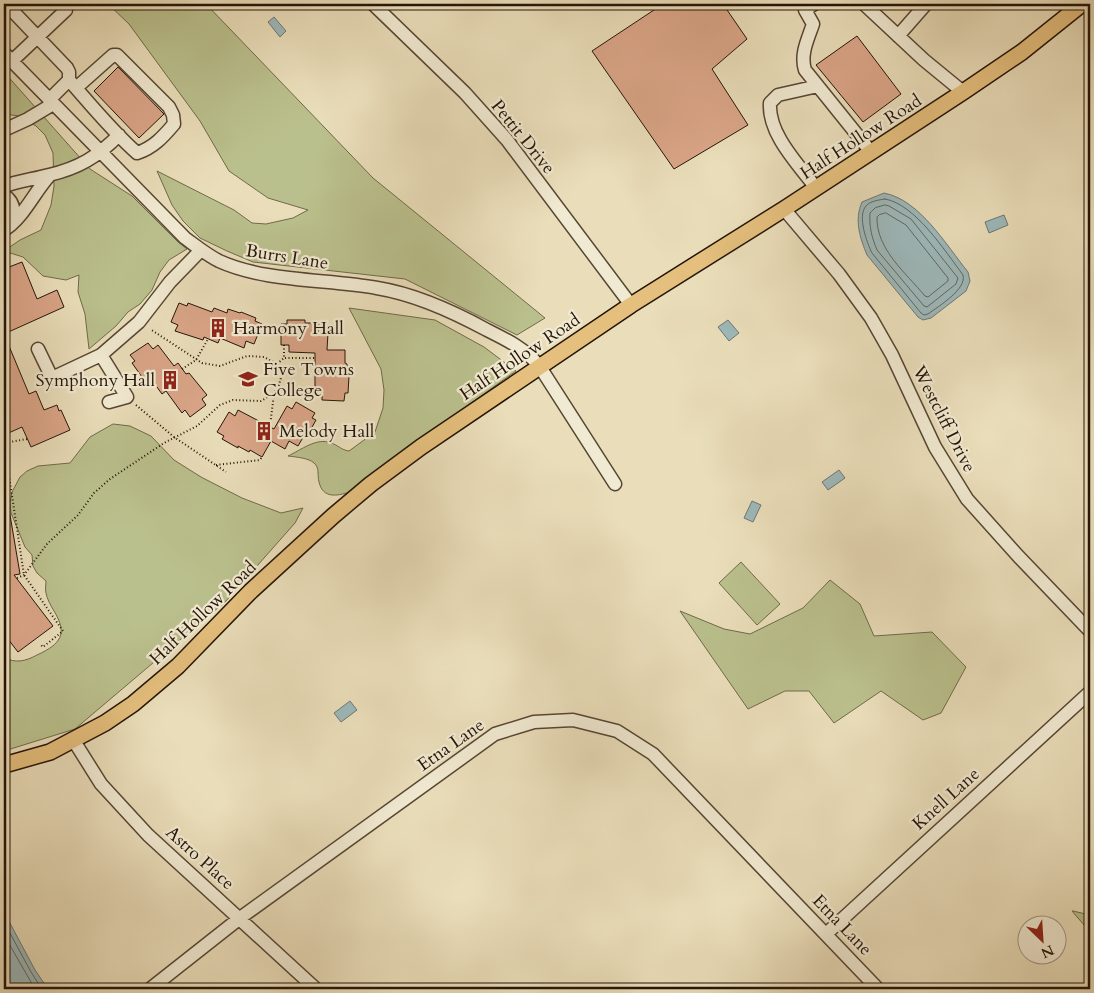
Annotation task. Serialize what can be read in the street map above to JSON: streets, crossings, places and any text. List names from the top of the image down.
{
  "streets": {
    "main road": ["Half Hollow Road"],
    "street": [
      "Pettit Drive",
      "Burrs Lane",
      "Westcliff Drive",
      "Etna Lane",
      "Knell Lane",
      "Astro Place"
    ]
  },
  "crossings": [
    ["Pettit Drive", "Half Hollow Road"],
    ["Half Hollow Road", "Burrs Lane"],
    ["Half Hollow Road", "Westcliff Drive"],
    ["Half Hollow Road", "Astro Place"],
    ["Etna Lane", "Knell Lane"],
    ["Etna Lane", "Astro Place"]
  ],
  "places": {
    "building": ["Harmony Hall", "Symphony Hall", "Melody Hall"],
    "school or university": ["Five Towns College"]
  },
  "north": "bottom right"
}
